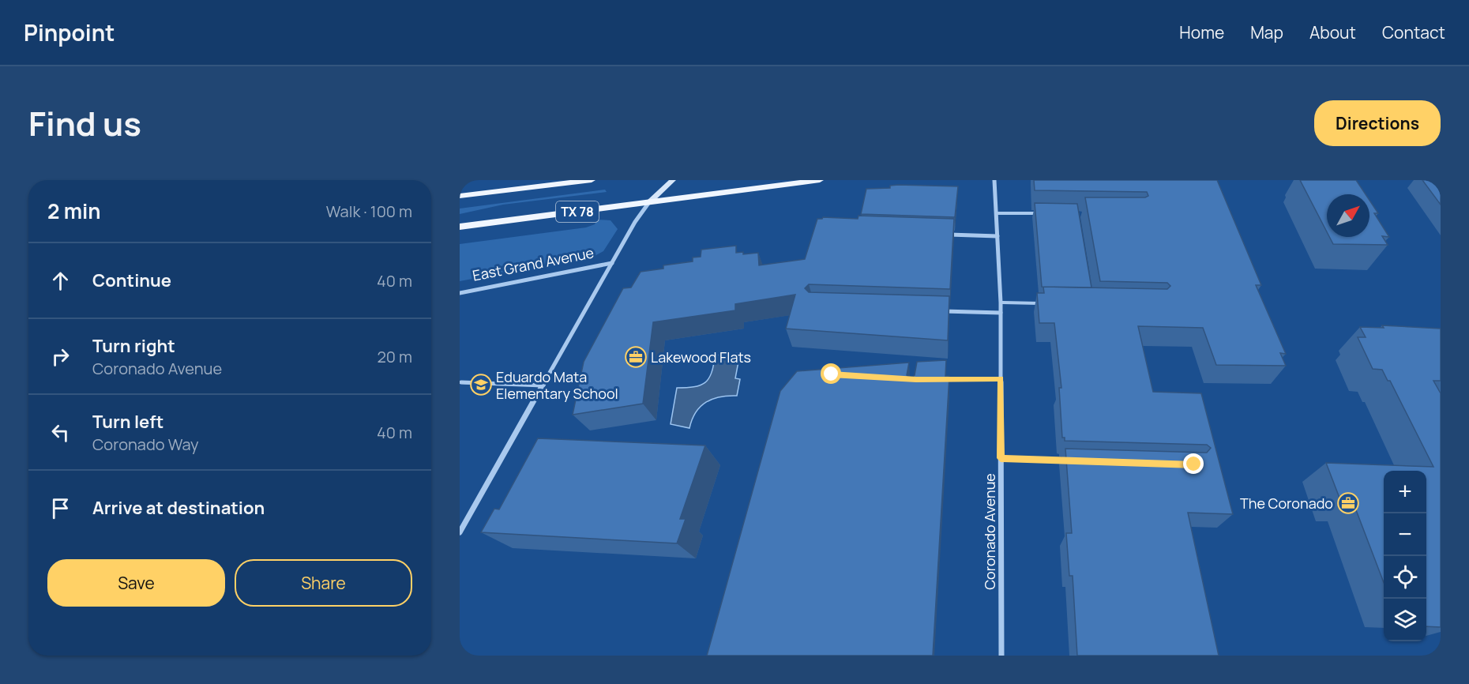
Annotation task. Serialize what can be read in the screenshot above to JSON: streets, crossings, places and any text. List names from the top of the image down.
{
  "streets": {
    "main road": ["TX 78"],
    "street": ["East Grand Avenue", "Coronado Avenue"]
  },
  "places": {
    "office": ["Lakewood Flats", "The Coronado"],
    "school or university": ["Eduardo Mata Elementary School"]
  },
  "north": "top right",
  "page": {
    "header": "Pinpoint",
    "nav": [
      "Home",
      "Map",
      "About",
      "Contact"
    ],
    "title": "Find us",
    "buttons": [
      "Directions",
      ["Save", "Share"]
    ],
    "heading": ["2 min", "Walk · 100 m"],
    "list": [
      ["Continue", "40 m"],
      ["Turn right", "Coronado Avenue", "20 m"],
      ["Turn left", "Coronado Way", "40 m"],
      "Arrive at destination"
    ],
    "map_buttons": ["+", "−"]
  }
}
